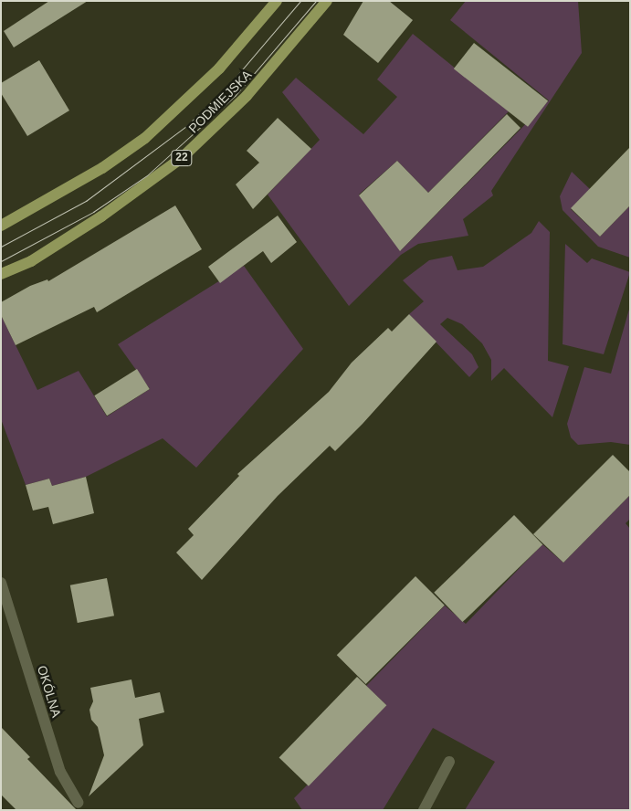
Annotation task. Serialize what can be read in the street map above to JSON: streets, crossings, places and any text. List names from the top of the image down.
{
  "streets": {
    "main road": ["PODMIEJSKA", "22"],
    "street": ["OKÓLNA"]
  }
}
